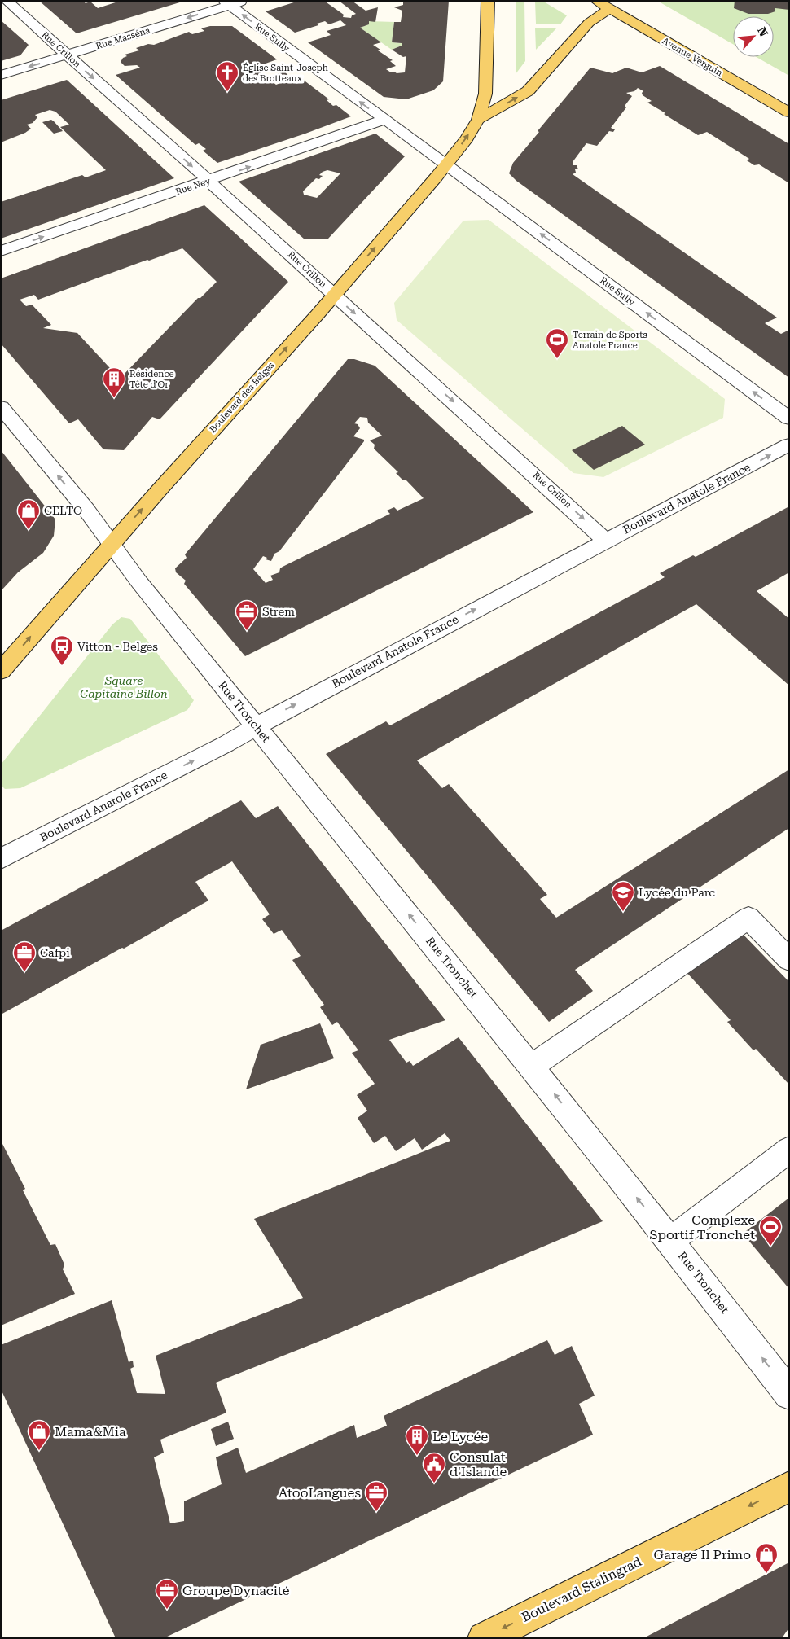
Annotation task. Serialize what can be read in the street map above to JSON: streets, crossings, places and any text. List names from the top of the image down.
{
  "streets": {
    "main road": ["Avenue Verguin", "Boulevard des Belges", "Boulevard Stalingrad"],
    "street": [
      "Rue Sully",
      "Rue Masséna",
      "Rue Crillon",
      "Rue Ney",
      "Boulevard Anatole France",
      "Rue Tronchet"
    ]
  },
  "crossings": [
    ["Rue Sully", "Rue Masséna"],
    ["Rue Sully", "Rue Ney"],
    ["Rue Sully", "Boulevard des Belges"],
    ["Rue Masséna", "Rue Crillon"],
    ["Rue Crillon", "Rue Ney"],
    ["Rue Crillon", "Boulevard des Belges"],
    ["Rue Crillon", "Boulevard Anatole France"],
    ["Avenue Verguin", "Boulevard des Belges"],
    ["Boulevard des Belges", "Rue Tronchet"],
    ["Boulevard Anatole France", "Rue Tronchet"]
  ],
  "one_way": [
    "Rue Sully",
    "Rue Masséna",
    "Rue Crillon",
    "Rue Ney",
    "Boulevard des Belges",
    "Boulevard Anatole France",
    "Rue Tronchet",
    "Boulevard Stalingrad"
  ],
  "parks": ["Square Capitaine Billon"],
  "places": {
    "church": ["Église Saint-Joseph des Brotteaux"],
    "sports": ["Terrain de Sports Anatole France", "Complexe Sportif Tronchet"],
    "building": ["Résidence Tête d'Or", "Le Lycée"],
    "shop": ["CELTO", "Mama&Mia", "Garage Il Primo"],
    "office": [
      "Strem",
      "Cafpi",
      "AtooLangues",
      "Groupe Dynacité"
    ],
    "bus stop": ["Vitton - Belges"],
    "school or university": ["Lycée du Parc"],
    "public building": ["Consulat d'Islande"]
  },
  "north": "top right"
}
